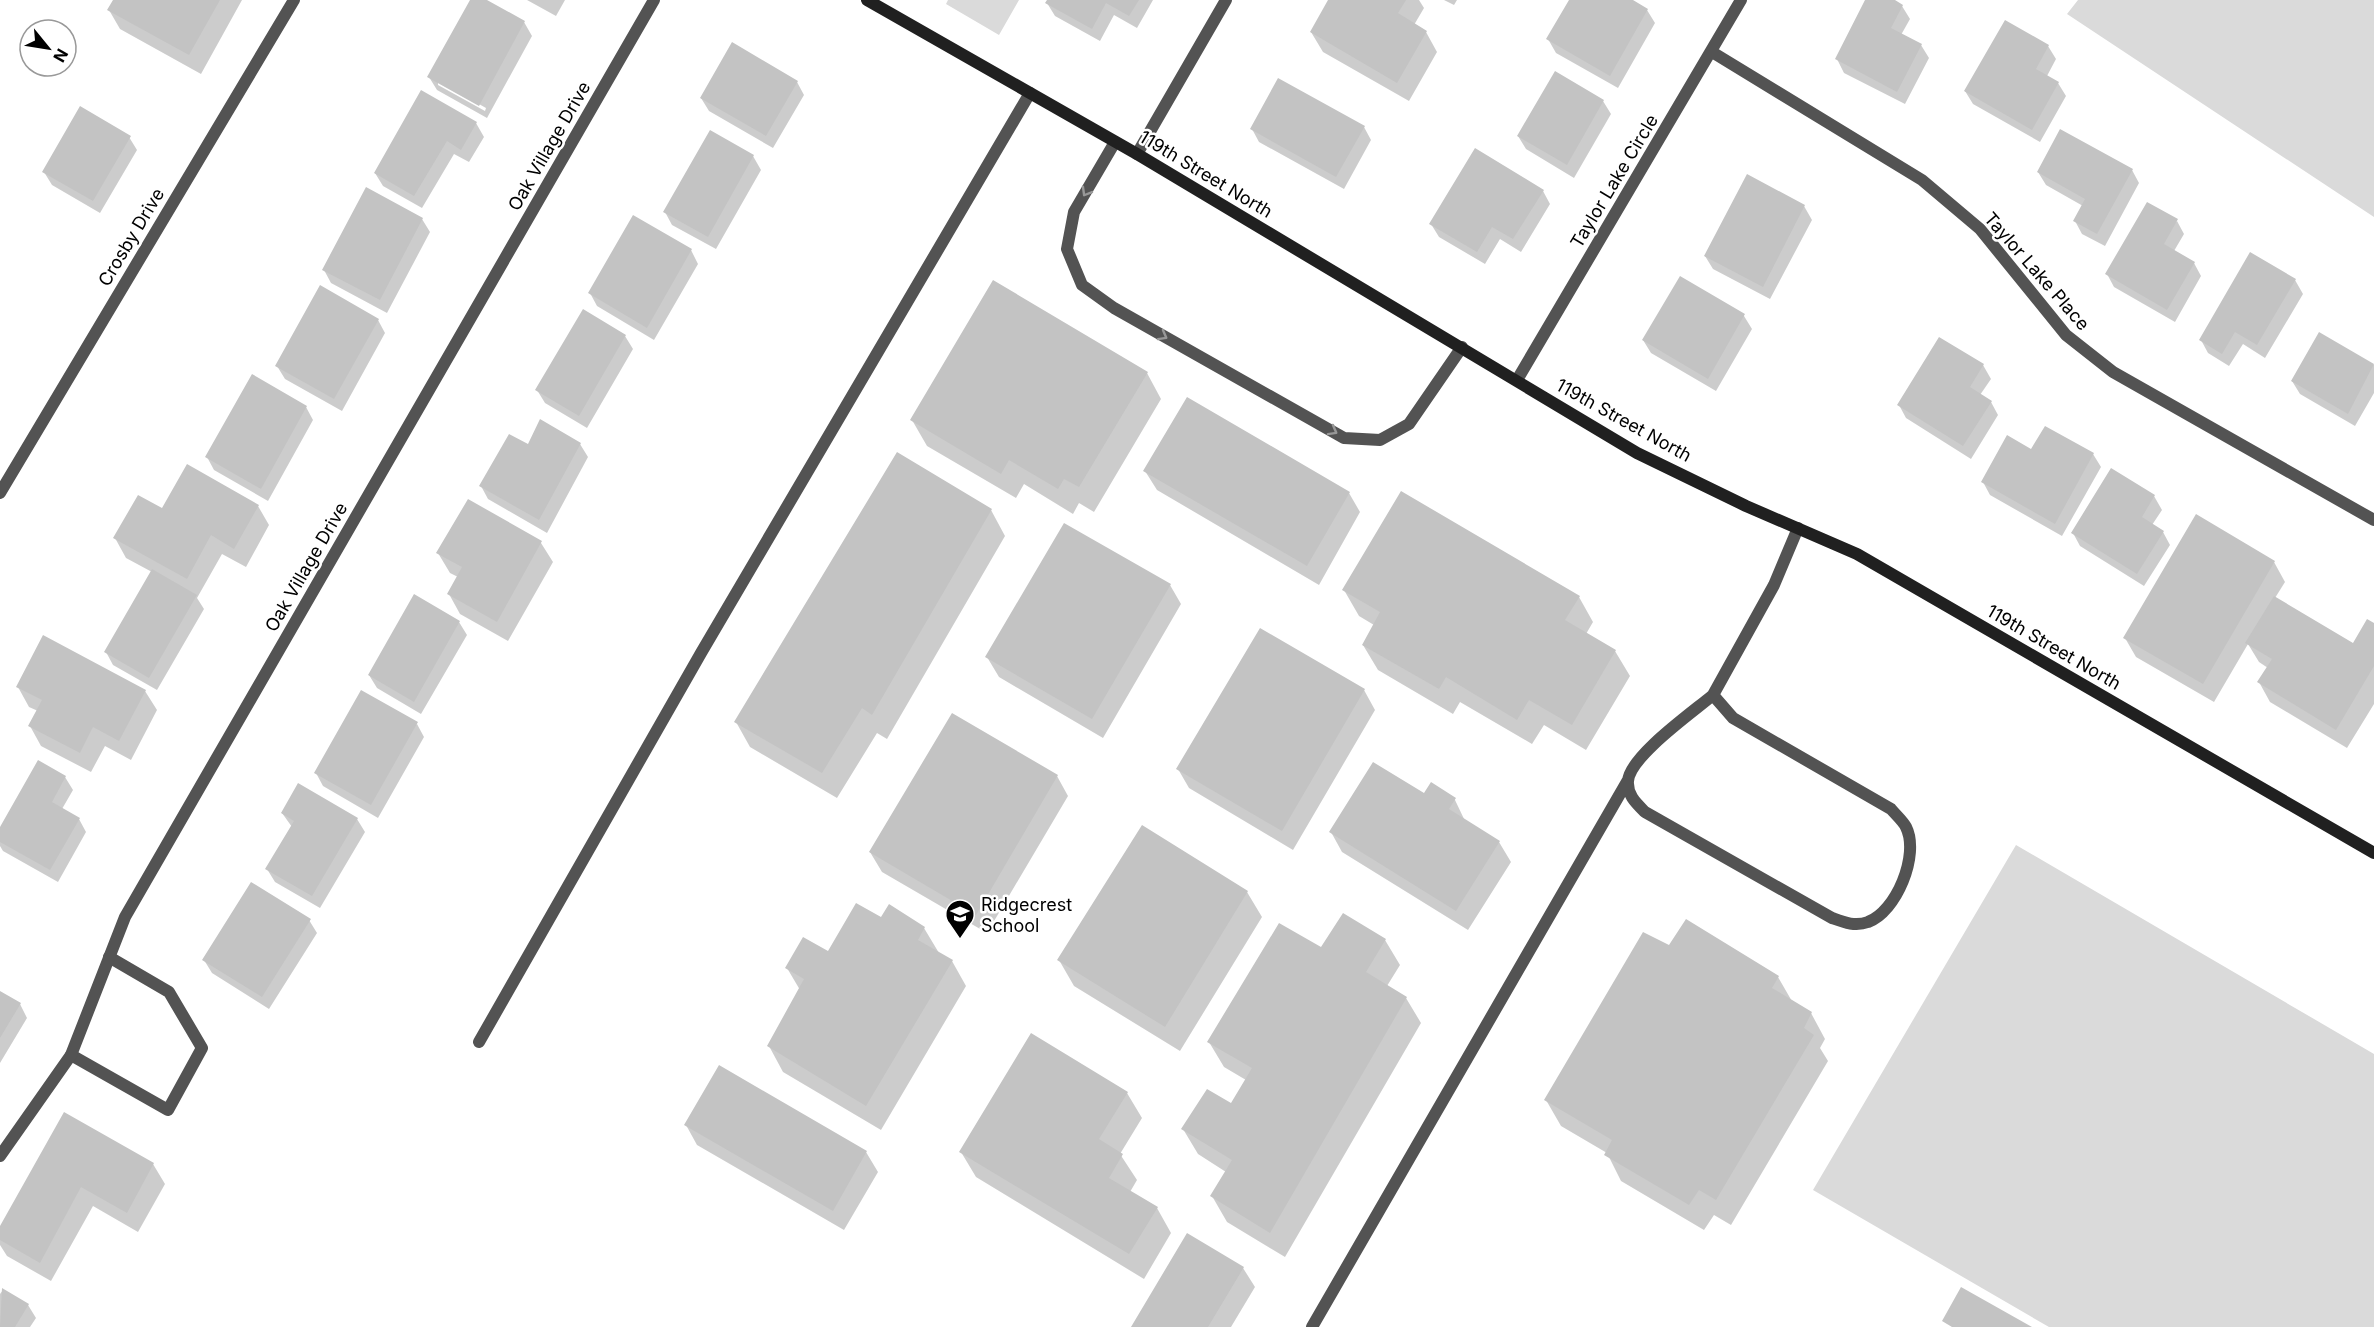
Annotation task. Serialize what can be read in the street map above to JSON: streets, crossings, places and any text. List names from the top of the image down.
{
  "streets": {
    "street": [
      "Oak Village Drive",
      "119th Street North",
      "Taylor Lake Circle",
      "Crosby Drive",
      "Taylor Lake Place"
    ]
  },
  "crossings": [
    ["119th Street North", "Taylor Lake Circle"],
    ["Taylor Lake Circle", "Taylor Lake Place"]
  ],
  "places": {
    "school or university": ["Ridgecrest School"]
  },
  "north": "bottom right"
}
